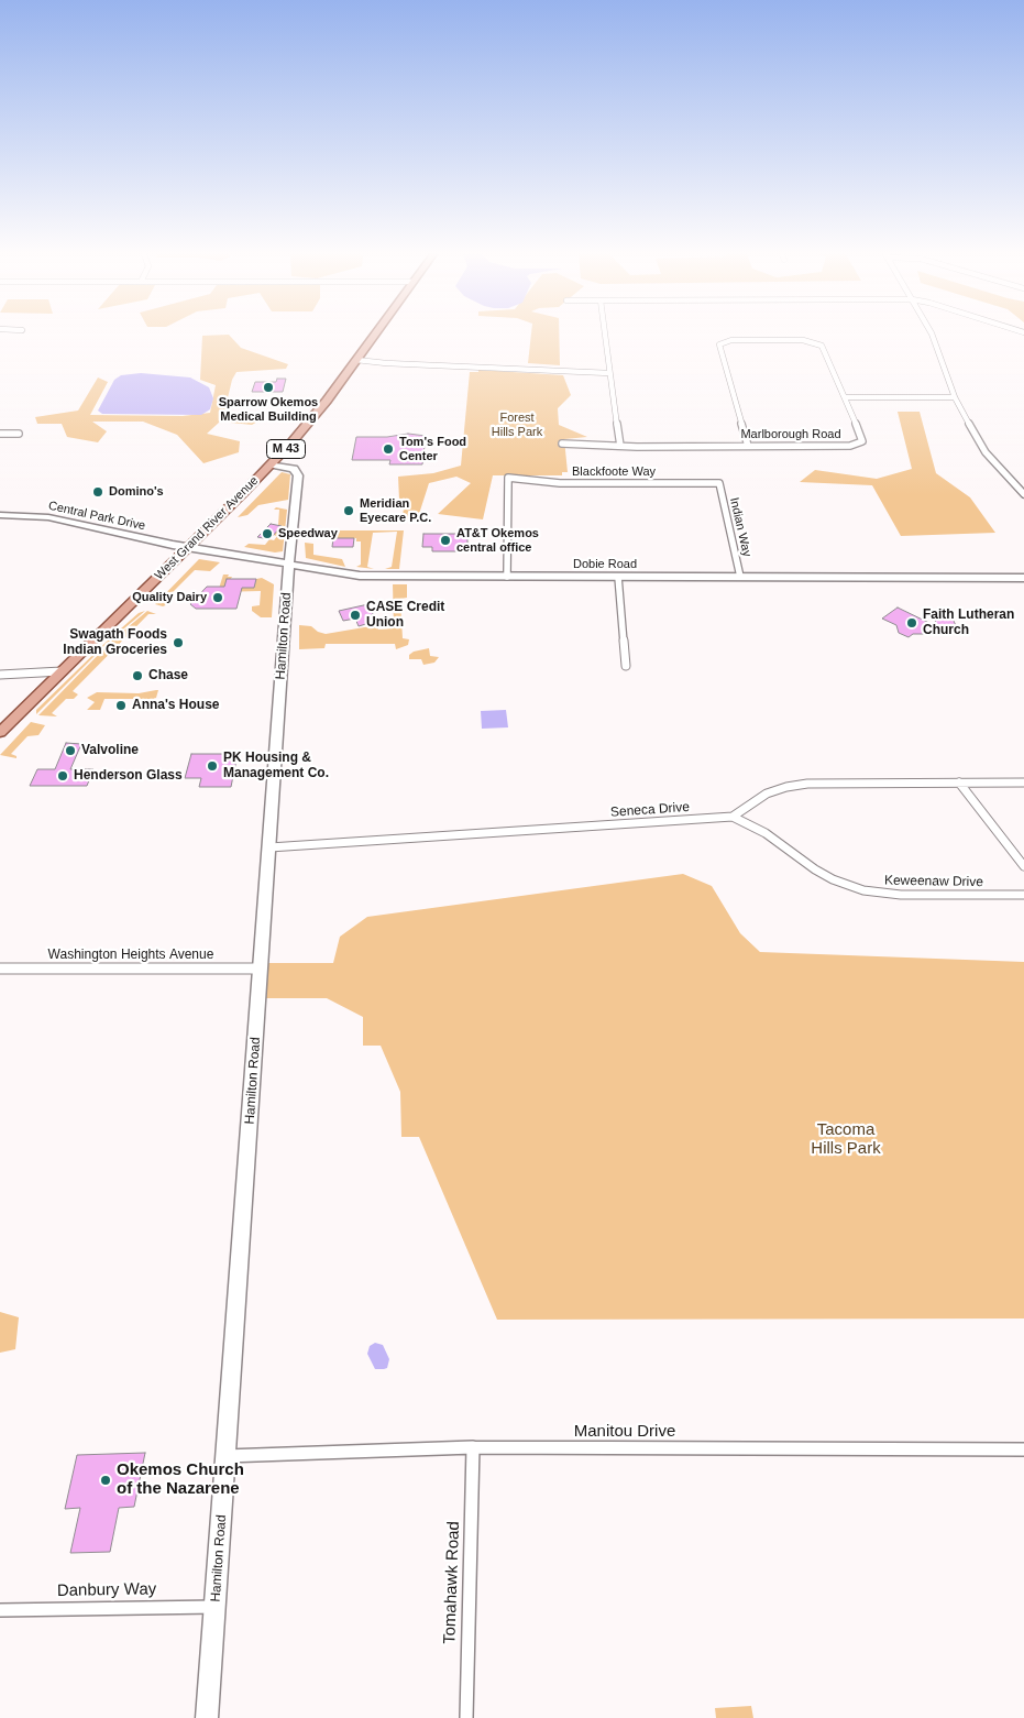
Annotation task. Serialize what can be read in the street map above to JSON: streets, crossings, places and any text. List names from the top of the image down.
{
  "streets": {
    "main road": ["M 43", "West Grand River Avenue"],
    "street": [
      "Marlborough Road",
      "Blackfoote Way",
      "Central Park Drive",
      "Indian Way",
      "Dobie Road",
      "Hamilton Road",
      "Seneca Drive",
      "Keweenaw Drive",
      "Washington Heights Avenue",
      "Manitou Drive",
      "Tomahawk Road",
      "Danbury Way"
    ]
  },
  "crossings": [
    ["Blackfoote Way", "Indian Way"],
    ["Blackfoote Way", "Dobie Road"],
    ["Central Park Drive", "West Grand River Avenue"],
    ["Central Park Drive", "Dobie Road"],
    ["Indian Way", "Dobie Road"],
    ["West Grand River Avenue", "Dobie Road"],
    ["West Grand River Avenue", "Hamilton Road"],
    ["Dobie Road", "Hamilton Road"],
    ["Hamilton Road", "Seneca Drive"],
    ["Hamilton Road", "Washington Heights Avenue"],
    ["Hamilton Road", "Manitou Drive"],
    ["Hamilton Road", "Danbury Way"],
    ["Seneca Drive", "Keweenaw Drive"],
    ["Manitou Drive", "Tomahawk Road"]
  ],
  "parks": ["Forest Hills Park", "Tacoma Hills Park"],
  "places": [
    "Sparrow Okemos Medical Building",
    "Tom's Food Center",
    "Domino's",
    "Meridian Eyecare P.C.",
    "Speedway",
    "AT&T Okemos central office",
    "Quality Dairy",
    "CASE Credit Union",
    "Faith Lutheran Church",
    "Swagath Foods Indian Groceries",
    "Chase",
    "Anna's House",
    "Valvoline",
    "PK Housing & Management Co.",
    "Henderson Glass",
    "Okemos Church of the Nazarene"
  ]
}
